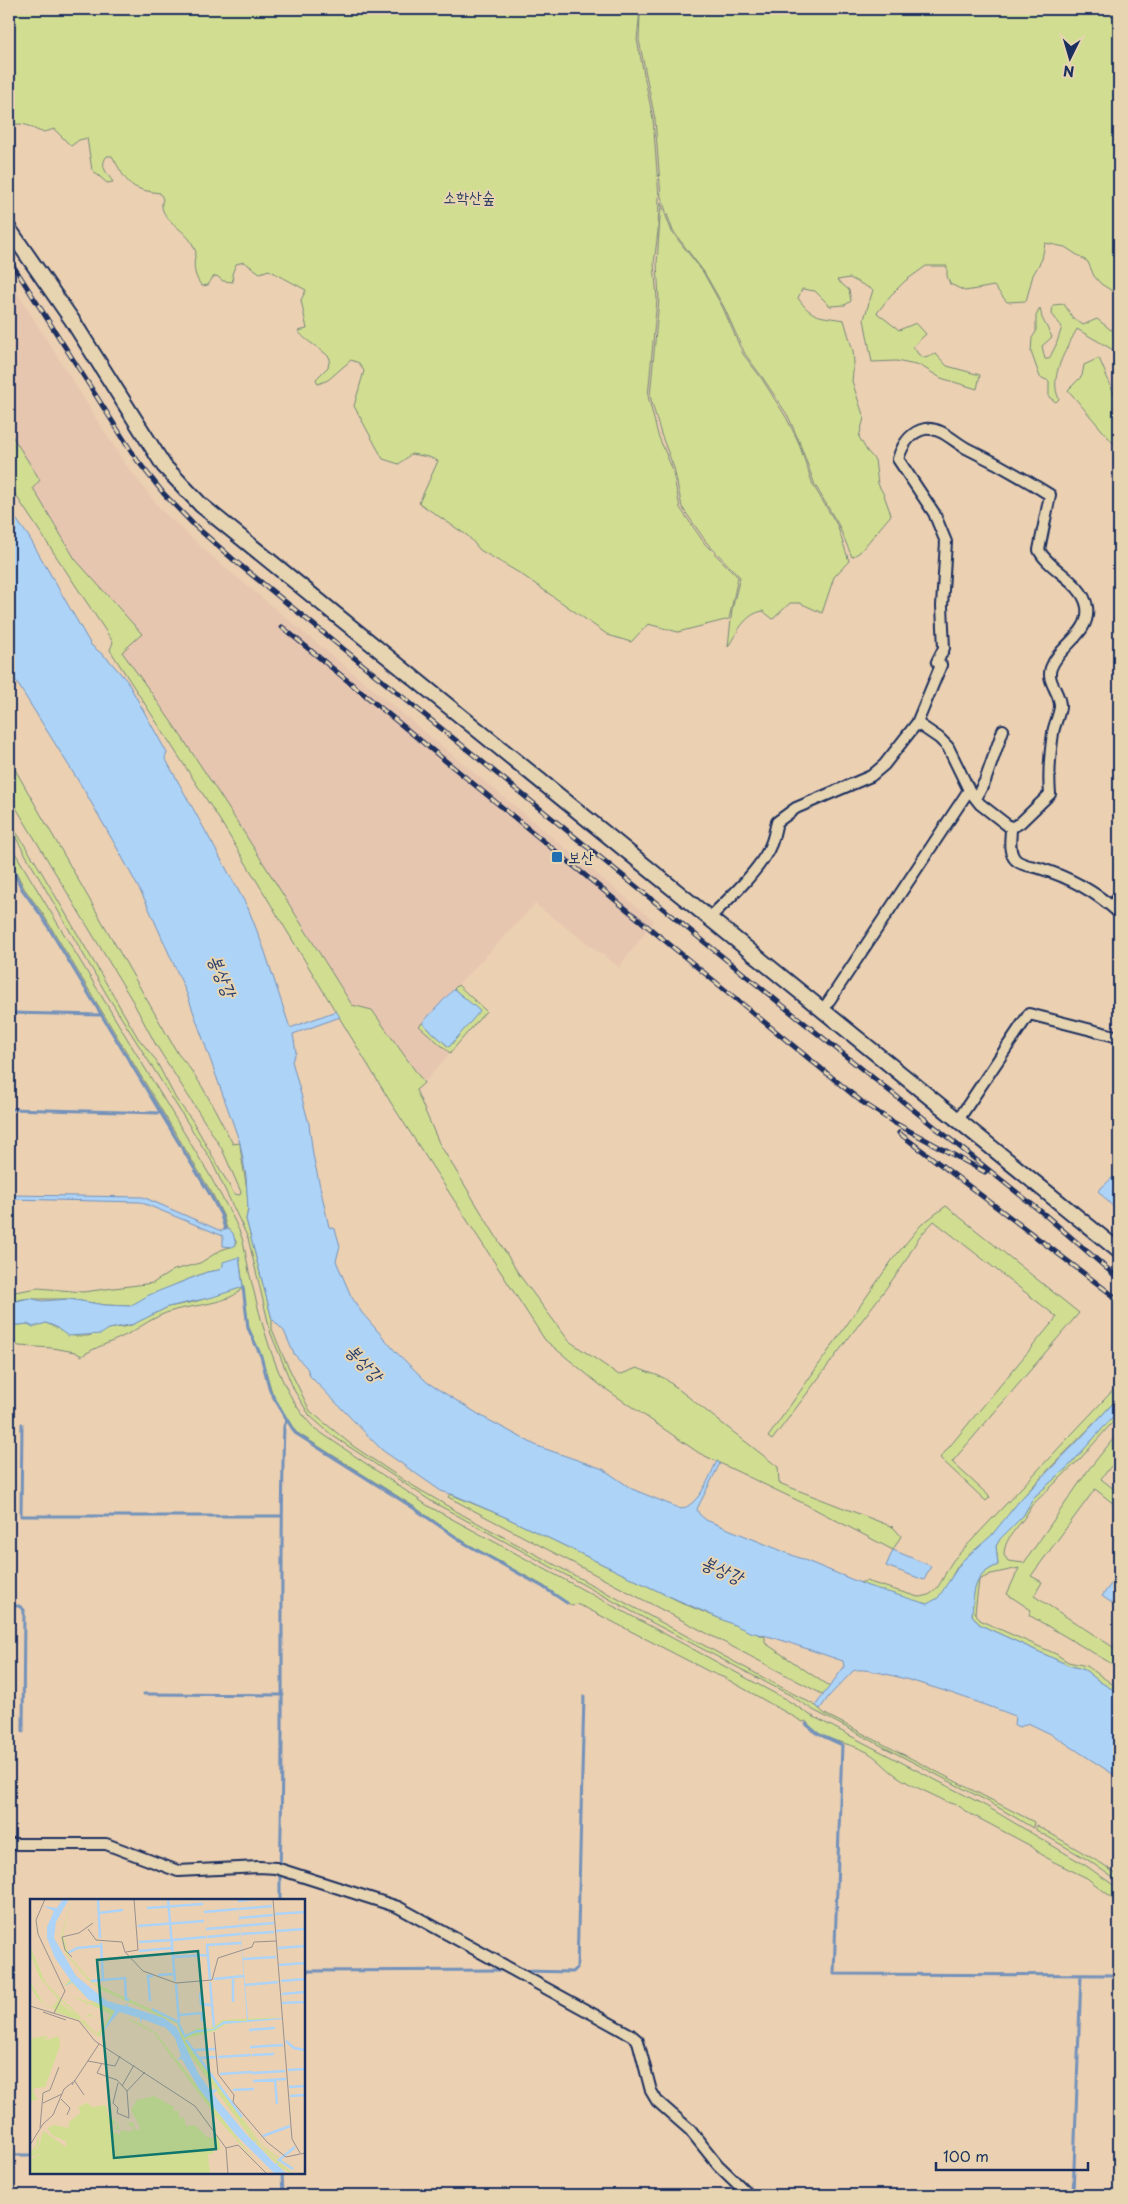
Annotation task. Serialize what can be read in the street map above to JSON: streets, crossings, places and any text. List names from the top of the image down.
{
  "water": ["봉상강"],
  "parks": ["소학산숲"],
  "places": {
    "transit": ["보산"]
  },
  "scale_bar": "100 m",
  "north": "bottom"
}
